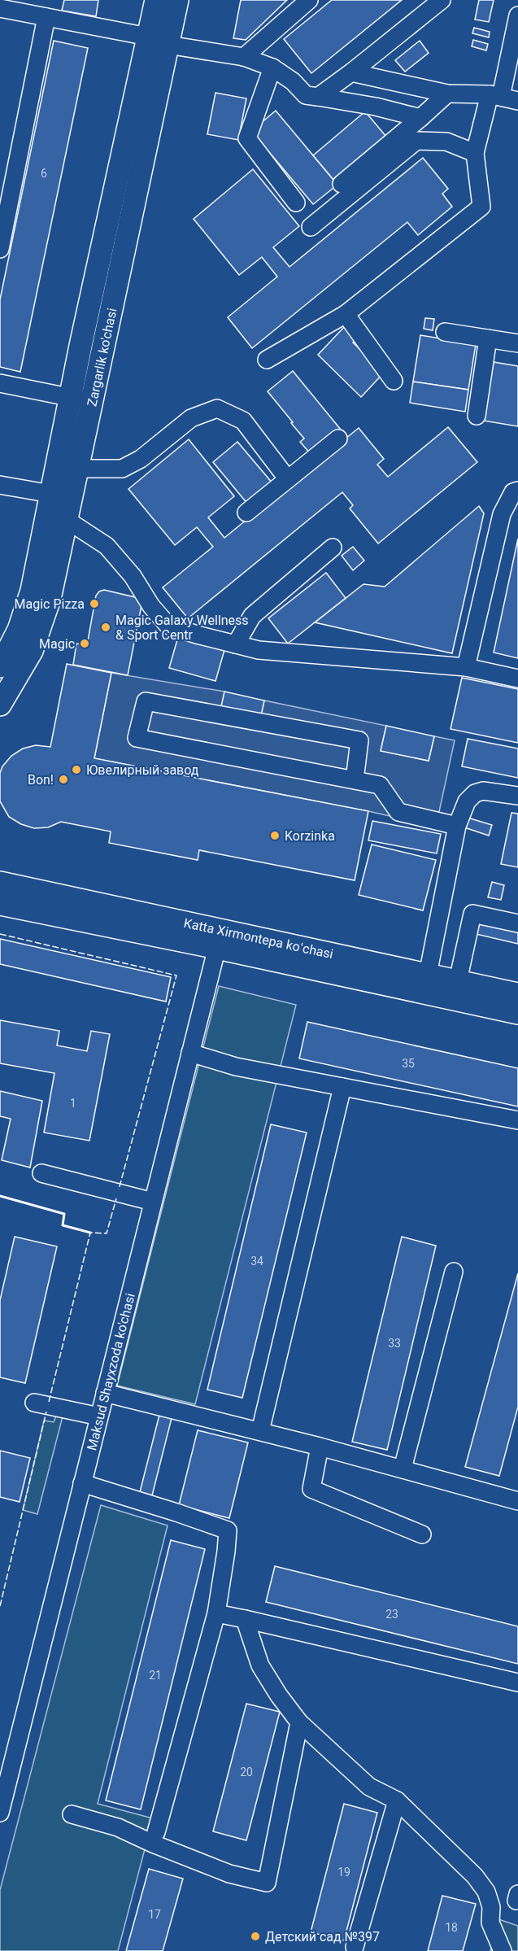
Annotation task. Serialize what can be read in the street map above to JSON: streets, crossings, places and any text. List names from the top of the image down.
{
  "streets": {
    "main road": ["Zargarlik ko'chasi", "Katta Xirmontepa koʻchasi"],
    "street": ["Maksud Shayxzoda ko'chasi"]
  },
  "crossings": [
    ["Katta Xirmontepa koʻchasi", "Maksud Shayxzoda ko'chasi"]
  ],
  "places": [
    "Magic Pizza",
    "Magic Galaxy Wellness & Sport Centr",
    "Magic",
    "Ювелирный завод",
    "Bon!",
    "Korzinka",
    "Детский сад №397"
  ],
  "house_numbers": [
    "6",
    "35",
    "1",
    "34",
    "33",
    "23",
    "21",
    "20",
    "19",
    "17",
    "18"
  ]
}
